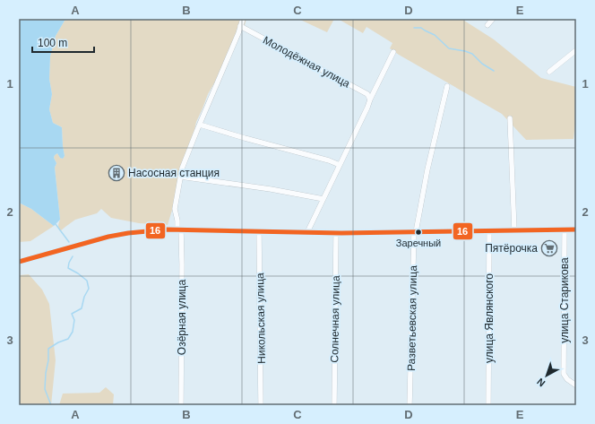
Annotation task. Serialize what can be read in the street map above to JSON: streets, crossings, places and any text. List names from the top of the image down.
{
  "streets": {
    "street": [
      "Молодёжная улица",
      "улица Старикова",
      "Озёрная улица",
      "Никольская улица",
      "Разветьевская улица",
      "улица Являнского",
      "Солнечная улица"
    ]
  },
  "places": {
    "building": ["Насосная станция"],
    "other": ["Заречный"],
    "supermarket": ["Пятёрочка"]
  },
  "lines": ["transit line 16"],
  "scale_bar": "100 m",
  "north": "bottom left",
  "grid": {
    "columns": [
      "A",
      "B",
      "C",
      "D",
      "E"
    ],
    "rows": ["1", "2", "3"]
  }
}
